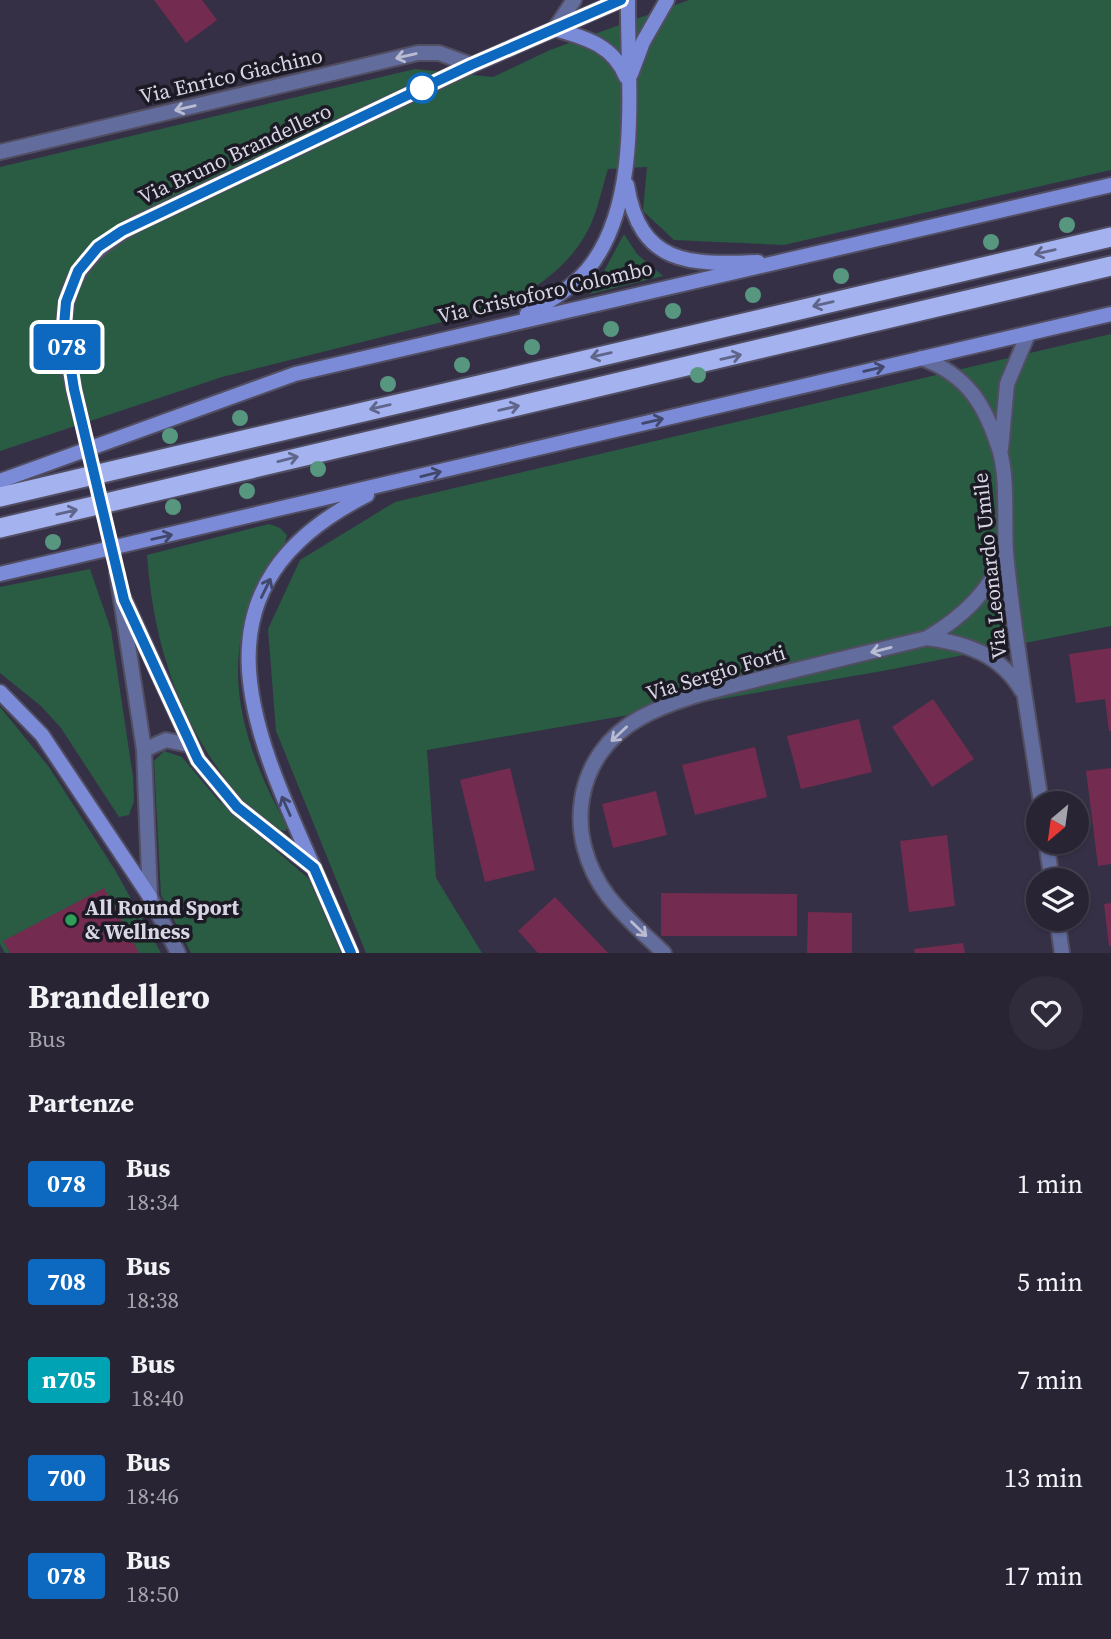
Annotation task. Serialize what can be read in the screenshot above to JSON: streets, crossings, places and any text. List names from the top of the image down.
{
  "streets": {
    "main road": ["Via Cristoforo Colombo"],
    "street": [
      "Via Enrico Giachino",
      "Via Bruno Brandellero",
      "Via Leonardo Umile",
      "Via Sergio Forti"
    ]
  },
  "crossings": [
    ["Via Enrico Giachino", "Via Bruno Brandellero"],
    ["Via Leonardo Umile", "Via Sergio Forti"]
  ],
  "one_way": ["Via Enrico Giachino"],
  "places": ["All Round Sport & Wellness"],
  "lines": ["bus line 078"],
  "north": "bottom left",
  "page": {
    "on_map": "078",
    "heading": [
      ["Brandellero", "Bus"],
      "Partenze"
    ],
    "list": [
      {
        "mark": "078",
        "name": "Bus",
        "note": "18:34",
        "value": "1 min"
      },
      {
        "mark": "708",
        "name": "Bus",
        "note": "18:38",
        "value": "5 min"
      },
      {
        "mark": "n705",
        "name": "Bus",
        "note": "18:40",
        "value": "7 min"
      },
      {
        "mark": "700",
        "name": "Bus",
        "note": "18:46",
        "value": "13 min"
      },
      {
        "mark": "078",
        "name": "Bus",
        "note": "18:50",
        "value": "17 min"
      }
    ]
  }
}
